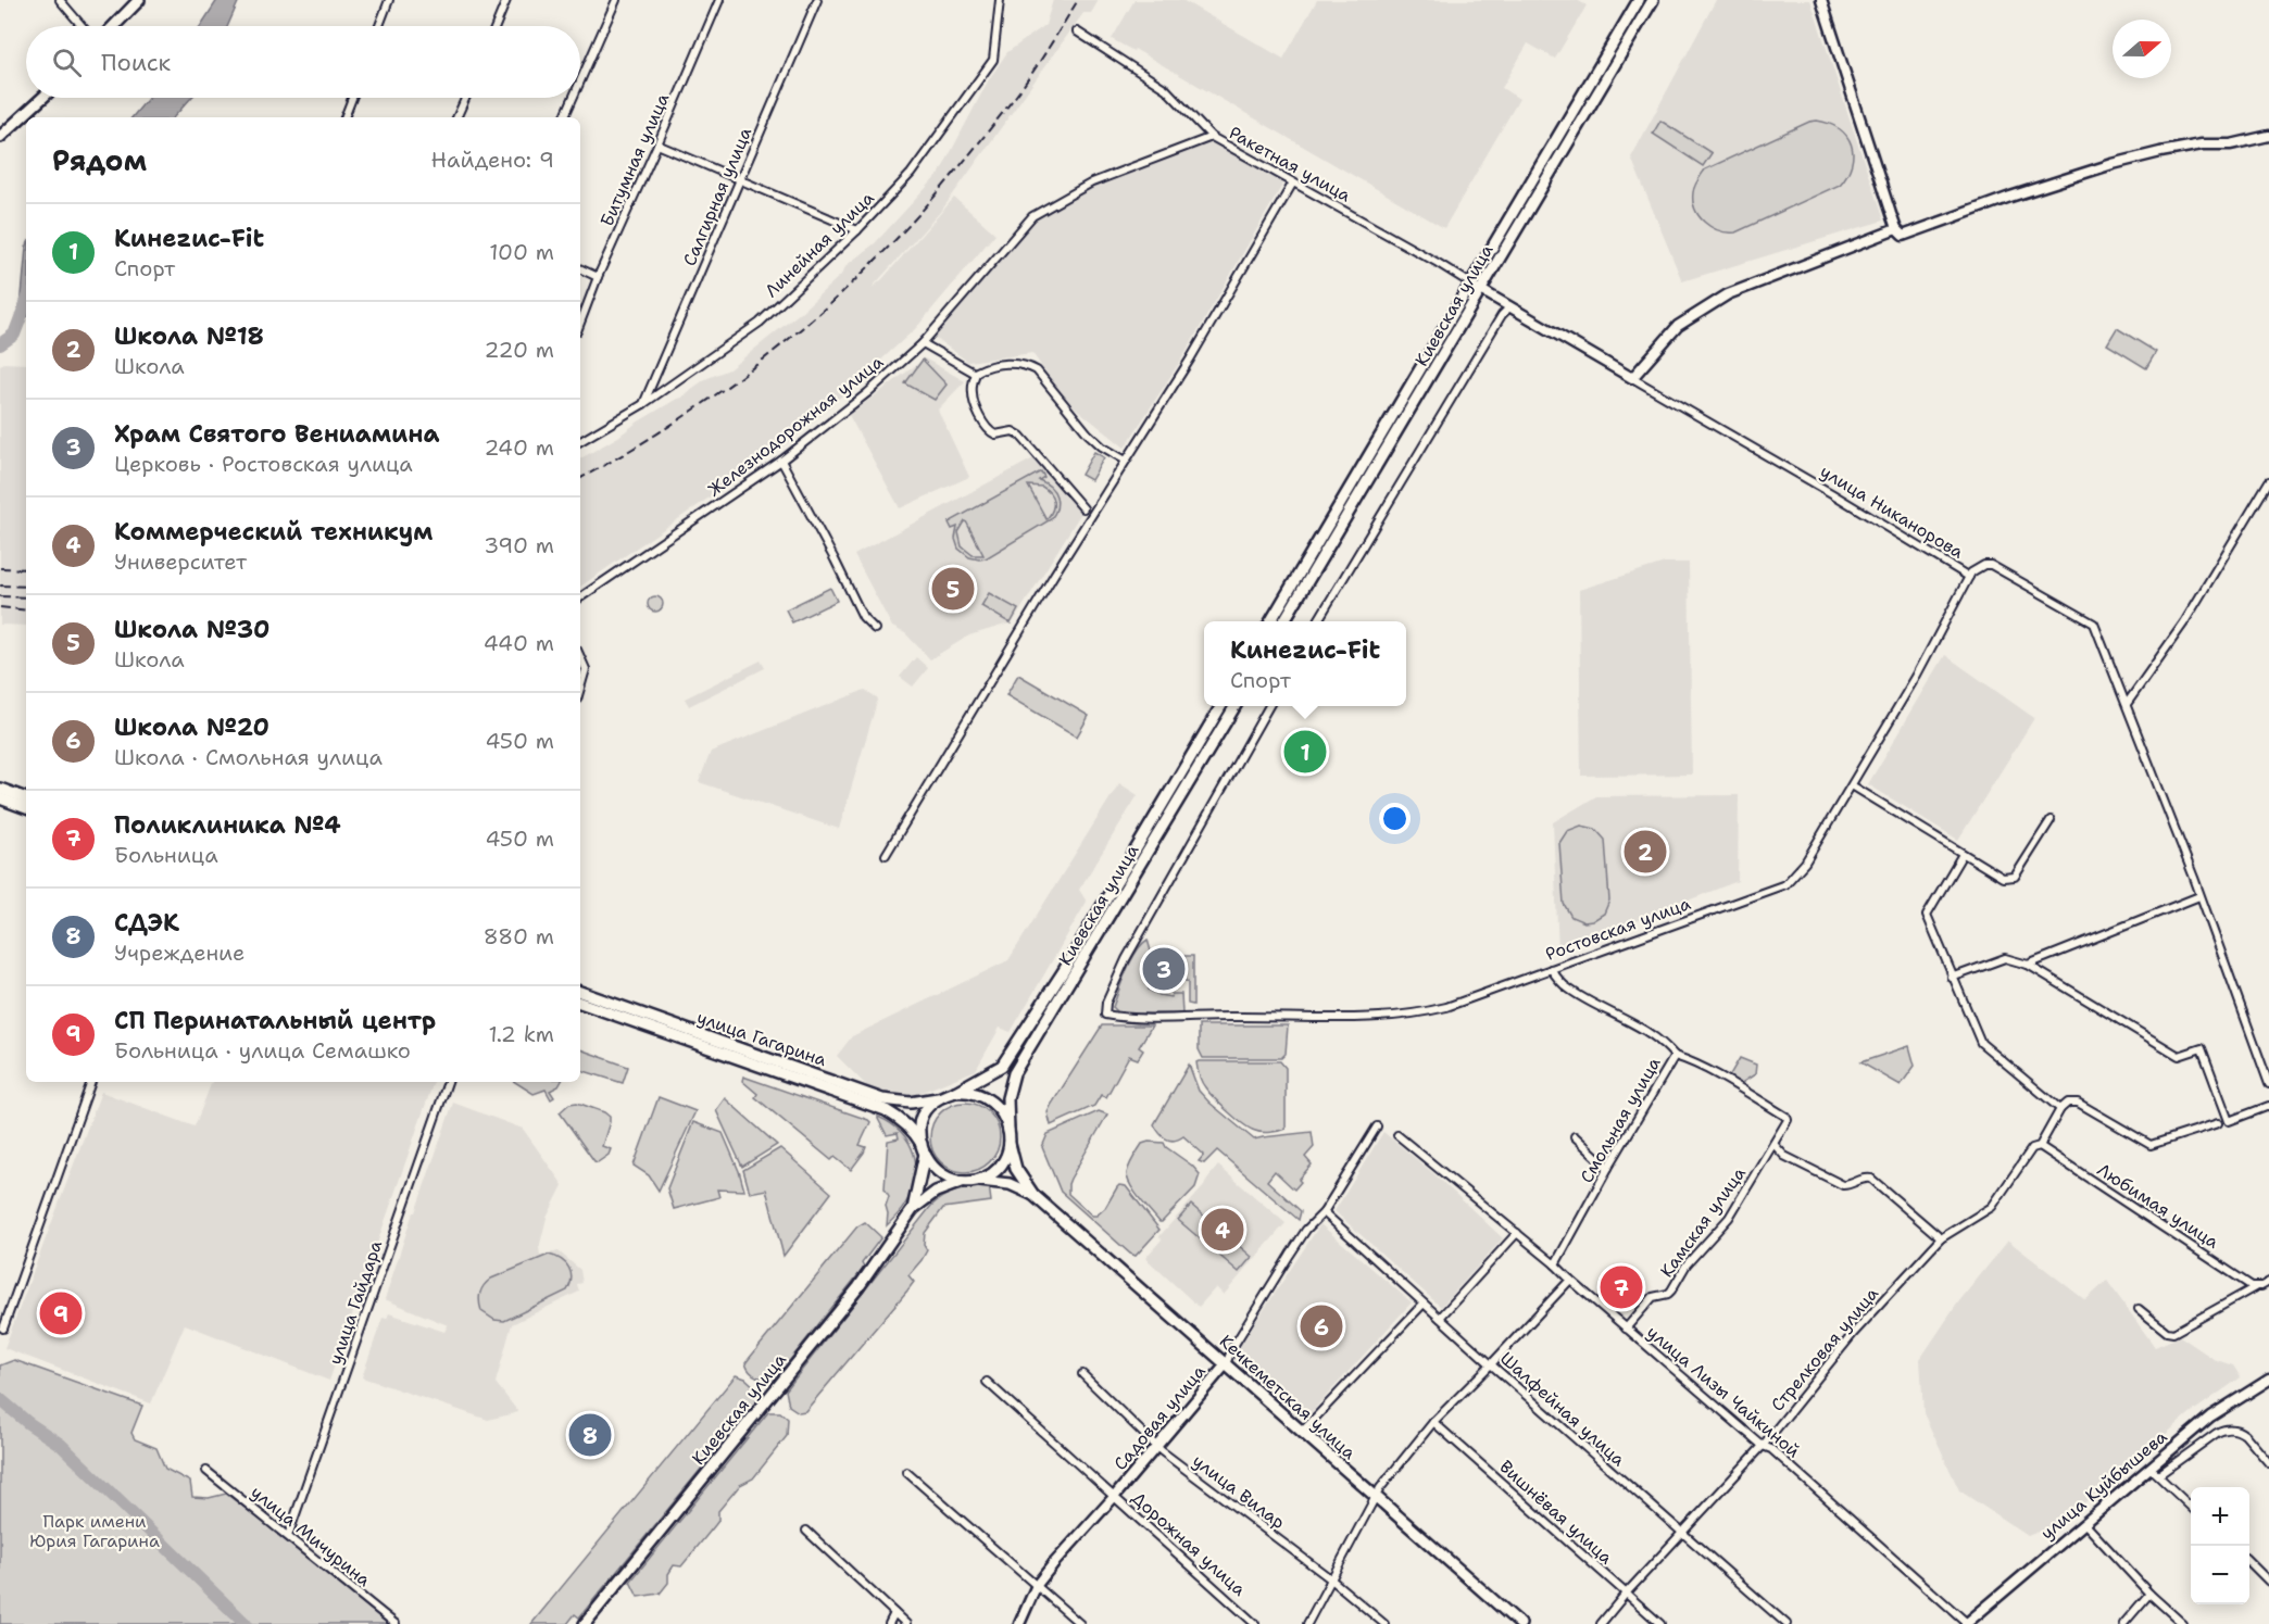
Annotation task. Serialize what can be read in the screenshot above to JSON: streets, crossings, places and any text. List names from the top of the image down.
{
  "streets": {
    "main road": ["Киевская улица", "улица Гагарина", "Кечкеметская улица"],
    "street": [
      "Битумная улица",
      "Ракетная улица",
      "Салгирная улица",
      "Линейная улица",
      "Железнодорожная улица",
      "улица Никанорова",
      "Ростовская улица",
      "Смольная улица",
      "Любимая улица",
      "Камская улица",
      "улица Гайдара",
      "Стрелковая улица",
      "улица Лизы Чайкиной",
      "Шалфейная улица",
      "Садовая улица",
      "улица Куйбышева",
      "улица Вилар",
      "Вишнёвая улица",
      "улица Мичурина",
      "Дорожная улица"
    ]
  },
  "crossings": [
    ["Ракетная улица", "Киевская улица"],
    ["Ракетная улица", "Железнодорожная улица"],
    ["Ракетная улица", "улица Никанорова"],
    ["Салгирная улица", "Линейная улица"],
    ["Киевская улица", "улица Никанорова"],
    ["Киевская улица", "улица Гагарина"],
    ["Киевская улица", "Кечкеметская улица"],
    ["улица Никанорова", "Ростовская улица"],
    ["Ростовская улица", "Смольная улица"],
    ["улица Гагарина", "Кечкеметская улица"],
    ["Смольная улица", "Камская улица"],
    ["Смольная улица", "улица Лизы Чайкиной"],
    ["Любимая улица", "Стрелковая улица"],
    ["Камская улица", "улица Лизы Чайкиной"],
    ["улица Гайдара", "улица Мичурина"],
    ["Стрелковая улица", "улица Лизы Чайкиной"],
    ["Стрелковая улица", "Шалфейная улица"],
    ["Стрелковая улица", "Вишнёвая улица"],
    ["улица Лизы Чайкиной", "улица Куйбышева"],
    ["Кечкеметская улица", "Садовая улица"],
    ["Шалфейная улица", "Садовая улица"],
    ["Садовая улица", "улица Вилар"],
    ["Садовая улица", "Дорожная улица"]
  ],
  "parks": ["Парк имени Юрия Гагарина"],
  "north": "right",
  "page": {
    "search": "Поиск",
    "heading": ["Рядом", "Найдено: 9"],
    "list": [
      {
        "mark": "1",
        "name": "Кинеzис-Fit",
        "note": "Спорт",
        "value": "100 m"
      },
      {
        "mark": "2",
        "name": "Школа №18",
        "note": "Школа",
        "value": "220 m"
      },
      {
        "mark": "3",
        "name": "Храм Святого Вениамина",
        "note": "Церковь · Ростовская улица",
        "value": "240 m"
      },
      {
        "mark": "4",
        "name": "Коммерческий техникум",
        "note": "Университет",
        "value": "390 m"
      },
      {
        "mark": "5",
        "name": "Школа №30",
        "note": "Школа",
        "value": "440 m"
      },
      {
        "mark": "6",
        "name": "Школа №20",
        "note": "Школа · Смольная улица",
        "value": "450 m"
      },
      {
        "mark": "7",
        "name": "Поликлиника №4",
        "note": "Больница",
        "value": "450 m"
      },
      {
        "mark": "8",
        "name": "СДЭК",
        "note": "Учреждение",
        "value": "880 m"
      },
      {
        "mark": "9",
        "name": "СП Перинатальный центр",
        "note": "Больница · улица Семашко",
        "value": "1.2 km"
      }
    ],
    "pins": [
      "5",
      "1",
      "2",
      "3",
      "4",
      "7",
      "9",
      "6",
      "8"
    ],
    "popup": ["Кинеzис-Fit", "Спорт"],
    "map_buttons": ["+", "−"]
  }
}
